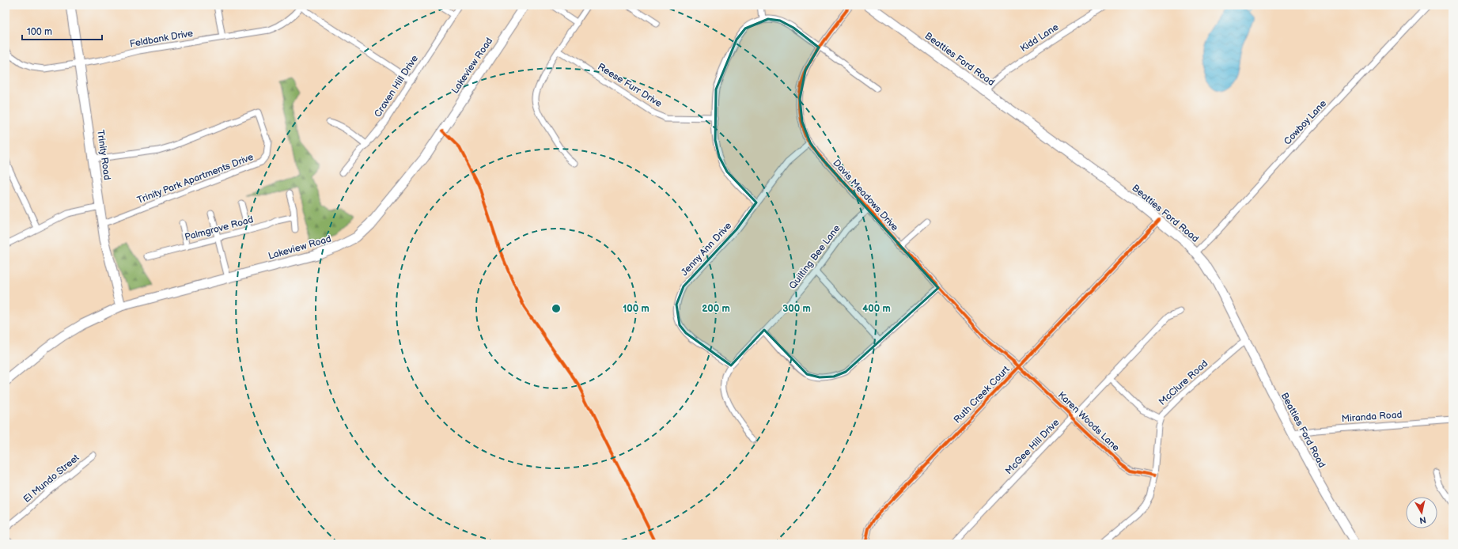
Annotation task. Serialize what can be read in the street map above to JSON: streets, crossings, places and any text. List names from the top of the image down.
{
  "streets": {
    "main road": ["Beatties Ford Road", "Lakeview Road", "Trinity Road"],
    "street": [
      "Kidd Lane",
      "Feldbank Drive",
      "Reese Furr Drive",
      "Craven Hill Drive",
      "Cowboy Lane",
      "Trinity Park Apartments Drive",
      "Davis Meadows Drive",
      "Palmgrove Road",
      "Jenny Ann Drive",
      "Quilting Bee Lane",
      "McClure Road",
      "Ruth Creek Court",
      "Miranda Road",
      "Karen Woods Lane",
      "McGee Hill Drive",
      "El Mundo Street"
    ]
  },
  "crossings": [
    ["Kidd Lane", "Beatties Ford Road"],
    ["Feldbank Drive", "Trinity Road"],
    ["Beatties Ford Road", "Cowboy Lane"],
    ["Beatties Ford Road", "McClure Road"],
    ["Beatties Ford Road", "Ruth Creek Court"],
    ["Beatties Ford Road", "Miranda Road"],
    ["Lakeview Road", "Trinity Road"],
    ["Trinity Road", "Trinity Park Apartments Drive"],
    ["Davis Meadows Drive", "Jenny Ann Drive"],
    ["Davis Meadows Drive", "Quilting Bee Lane"],
    ["Davis Meadows Drive", "Ruth Creek Court"],
    ["Davis Meadows Drive", "Karen Woods Lane"],
    ["Jenny Ann Drive", "Quilting Bee Lane"],
    ["McClure Road", "Karen Woods Lane"],
    ["Ruth Creek Court", "Karen Woods Lane"],
    ["Karen Woods Lane", "McGee Hill Drive"]
  ],
  "scale_bar": "100 m",
  "north": "bottom",
  "rings": [
    "100 m",
    "200 m",
    "300 m",
    "400 m"
  ]
}
